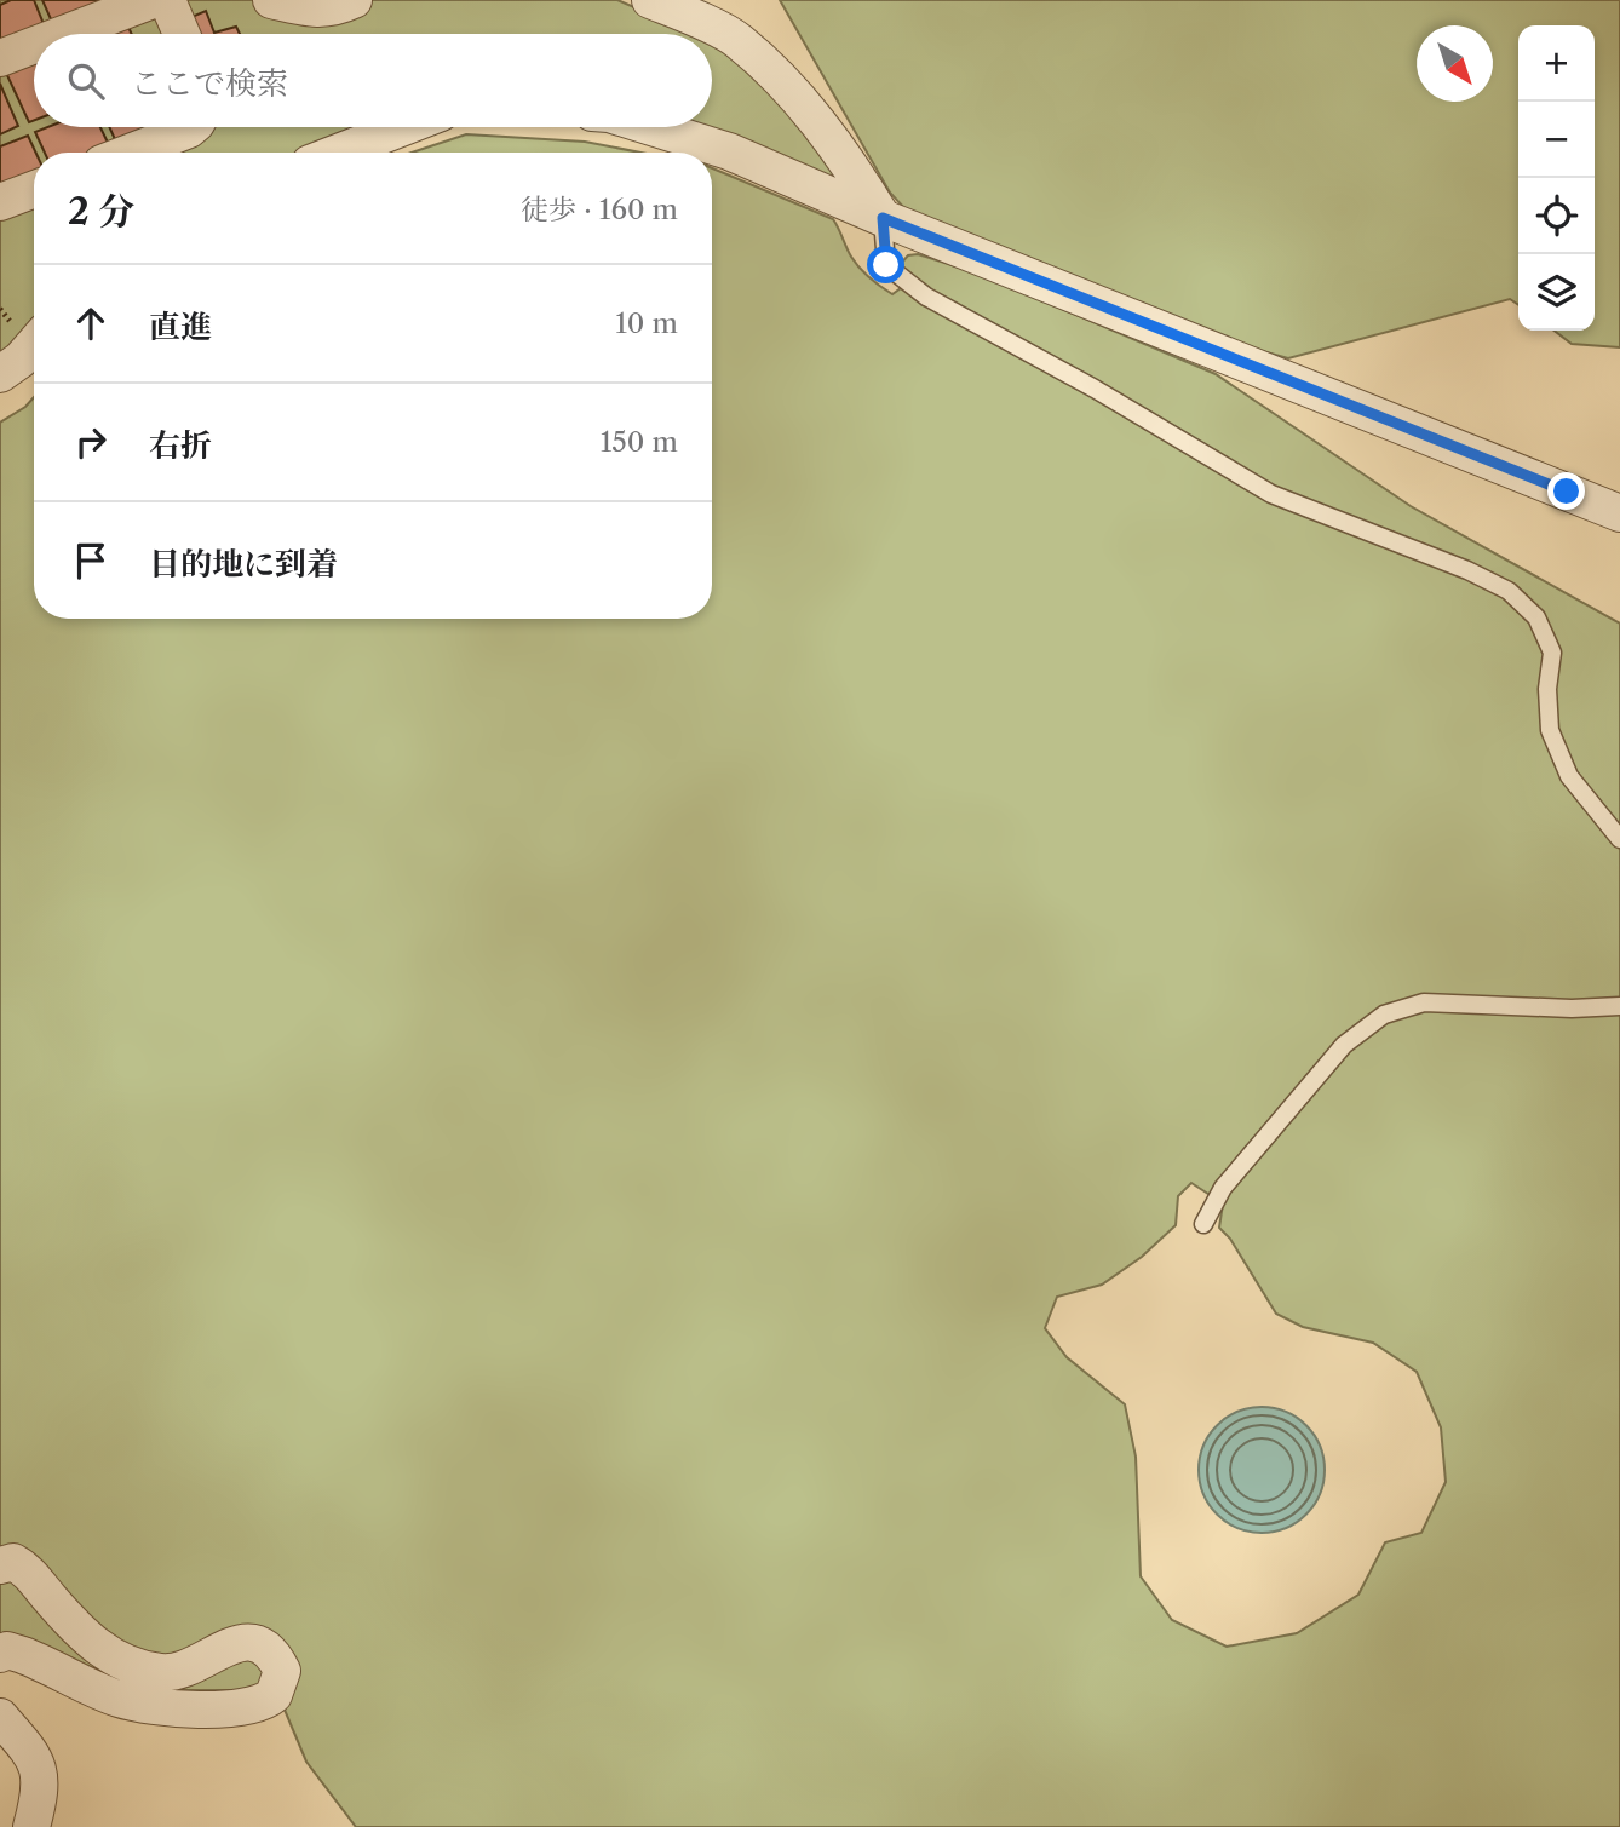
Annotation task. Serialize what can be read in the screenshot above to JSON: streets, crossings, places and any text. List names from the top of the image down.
{
  "north": "bottom right",
  "page": {
    "map_buttons": ["+", "−"],
    "search": "ここで検索",
    "heading": ["2 分", "徒歩 · 160 m"],
    "list": [
      ["直進", "10 m"],
      ["右折", "150 m"],
      "目的地に到着"
    ]
  }
}
